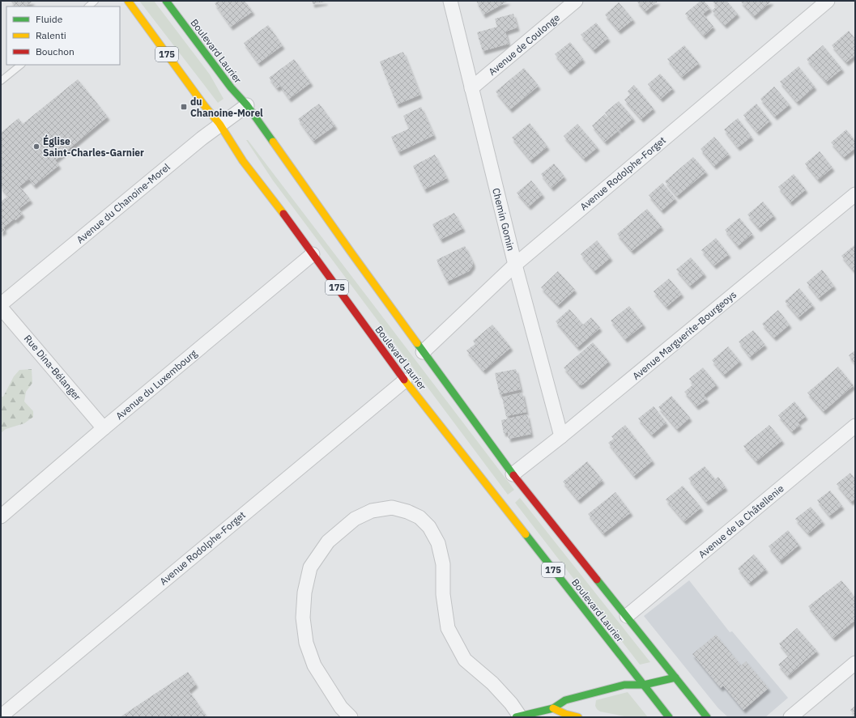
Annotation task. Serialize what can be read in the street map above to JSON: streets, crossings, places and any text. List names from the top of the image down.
{
  "streets": {
    "main road": ["Boulevard Laurier", "175"],
    "street": [
      "Avenue de Coulonge",
      "Avenue Rodolphe-Forget",
      "Avenue du Chanoine-Morel",
      "Chemin Gomin",
      "Avenue Marguerite-Bourgeoys",
      "Rue Dina-Bélanger",
      "Avenue du Luxembourg",
      "Avenue de la Châtellenie"
    ]
  },
  "crossings": [
    ["Avenue de Coulonge", "Chemin Gomin"],
    ["Boulevard Laurier", "Avenue Rodolphe-Forget"],
    ["Boulevard Laurier", "Avenue du Chanoine-Morel"],
    ["Boulevard Laurier", "Avenue Marguerite-Bourgeoys"],
    ["Boulevard Laurier", "Avenue du Luxembourg"],
    ["Boulevard Laurier", "Avenue de la Châtellenie"],
    ["Avenue Rodolphe-Forget", "Chemin Gomin"],
    ["Chemin Gomin", "Avenue Marguerite-Bourgeoys"],
    ["Rue Dina-Bélanger", "Avenue du Luxembourg"]
  ],
  "places": {
    "transit": ["du Chanoine-Morel"],
    "other": ["Église Saint-Charles-Garnier"]
  },
  "legend": ["Fluide", "Ralenti", "Bouchon"]
}
